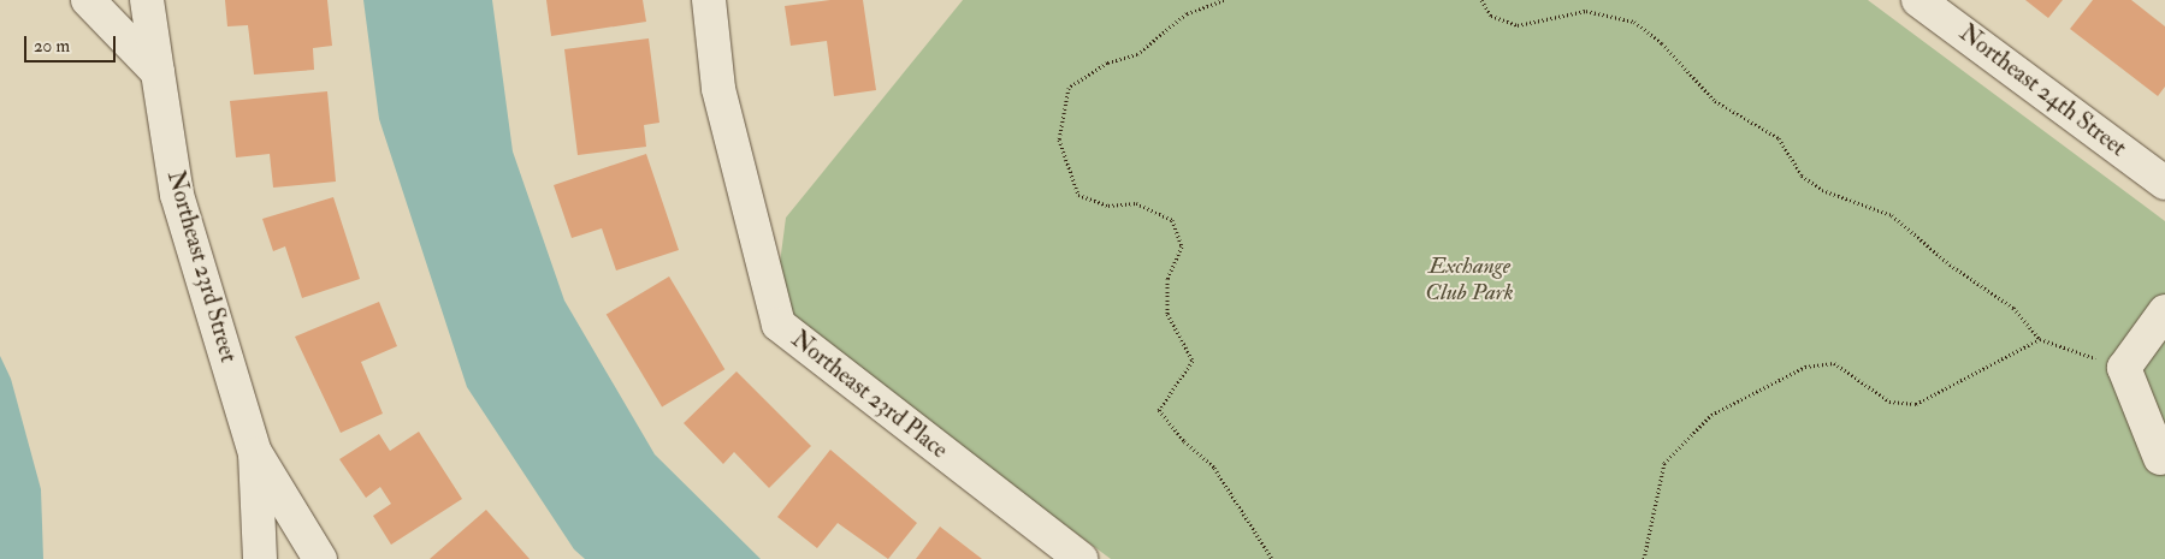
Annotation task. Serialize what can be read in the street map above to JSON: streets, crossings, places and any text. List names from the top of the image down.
{
  "streets": {
    "street": ["Northeast 24th Street", "Northeast 23rd Street", "Northeast 23rd Place"]
  },
  "parks": ["Exchange Club Park"],
  "scale_bar": "20 m"
}
